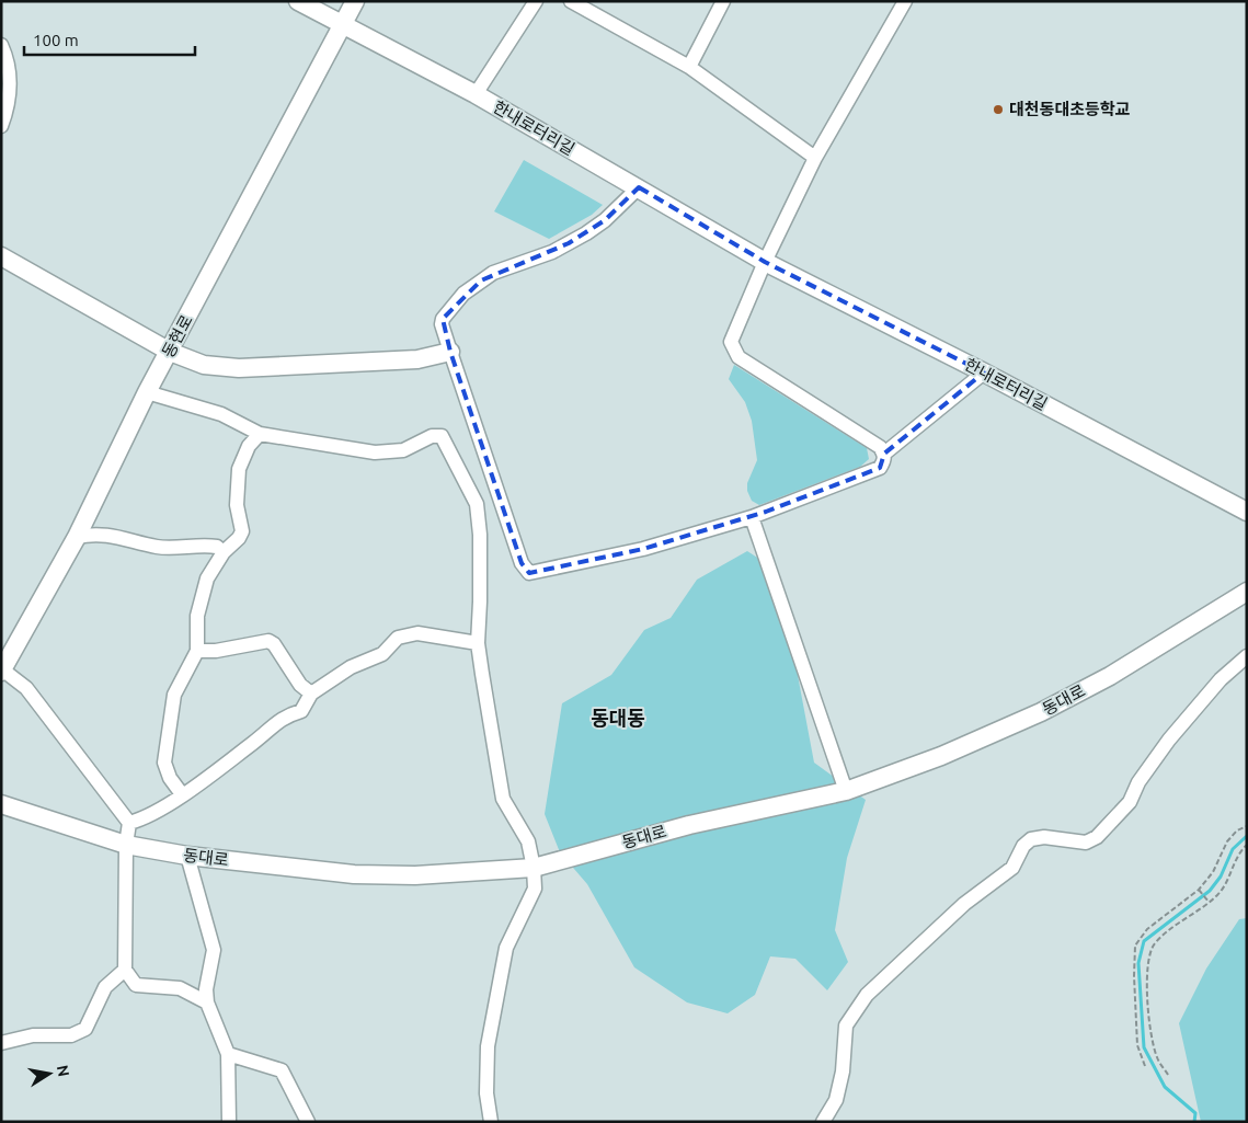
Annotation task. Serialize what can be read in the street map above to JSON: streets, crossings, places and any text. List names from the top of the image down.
{
  "streets": {
    "street": ["한내로터리길", "동현로", "동대로"]
  },
  "crossings": [
    ["한내로터리길", "동현로"]
  ],
  "districts": ["동대동"],
  "places": ["대천동대초등학교"],
  "scale_bar": "100 m",
  "north": "right"
}
